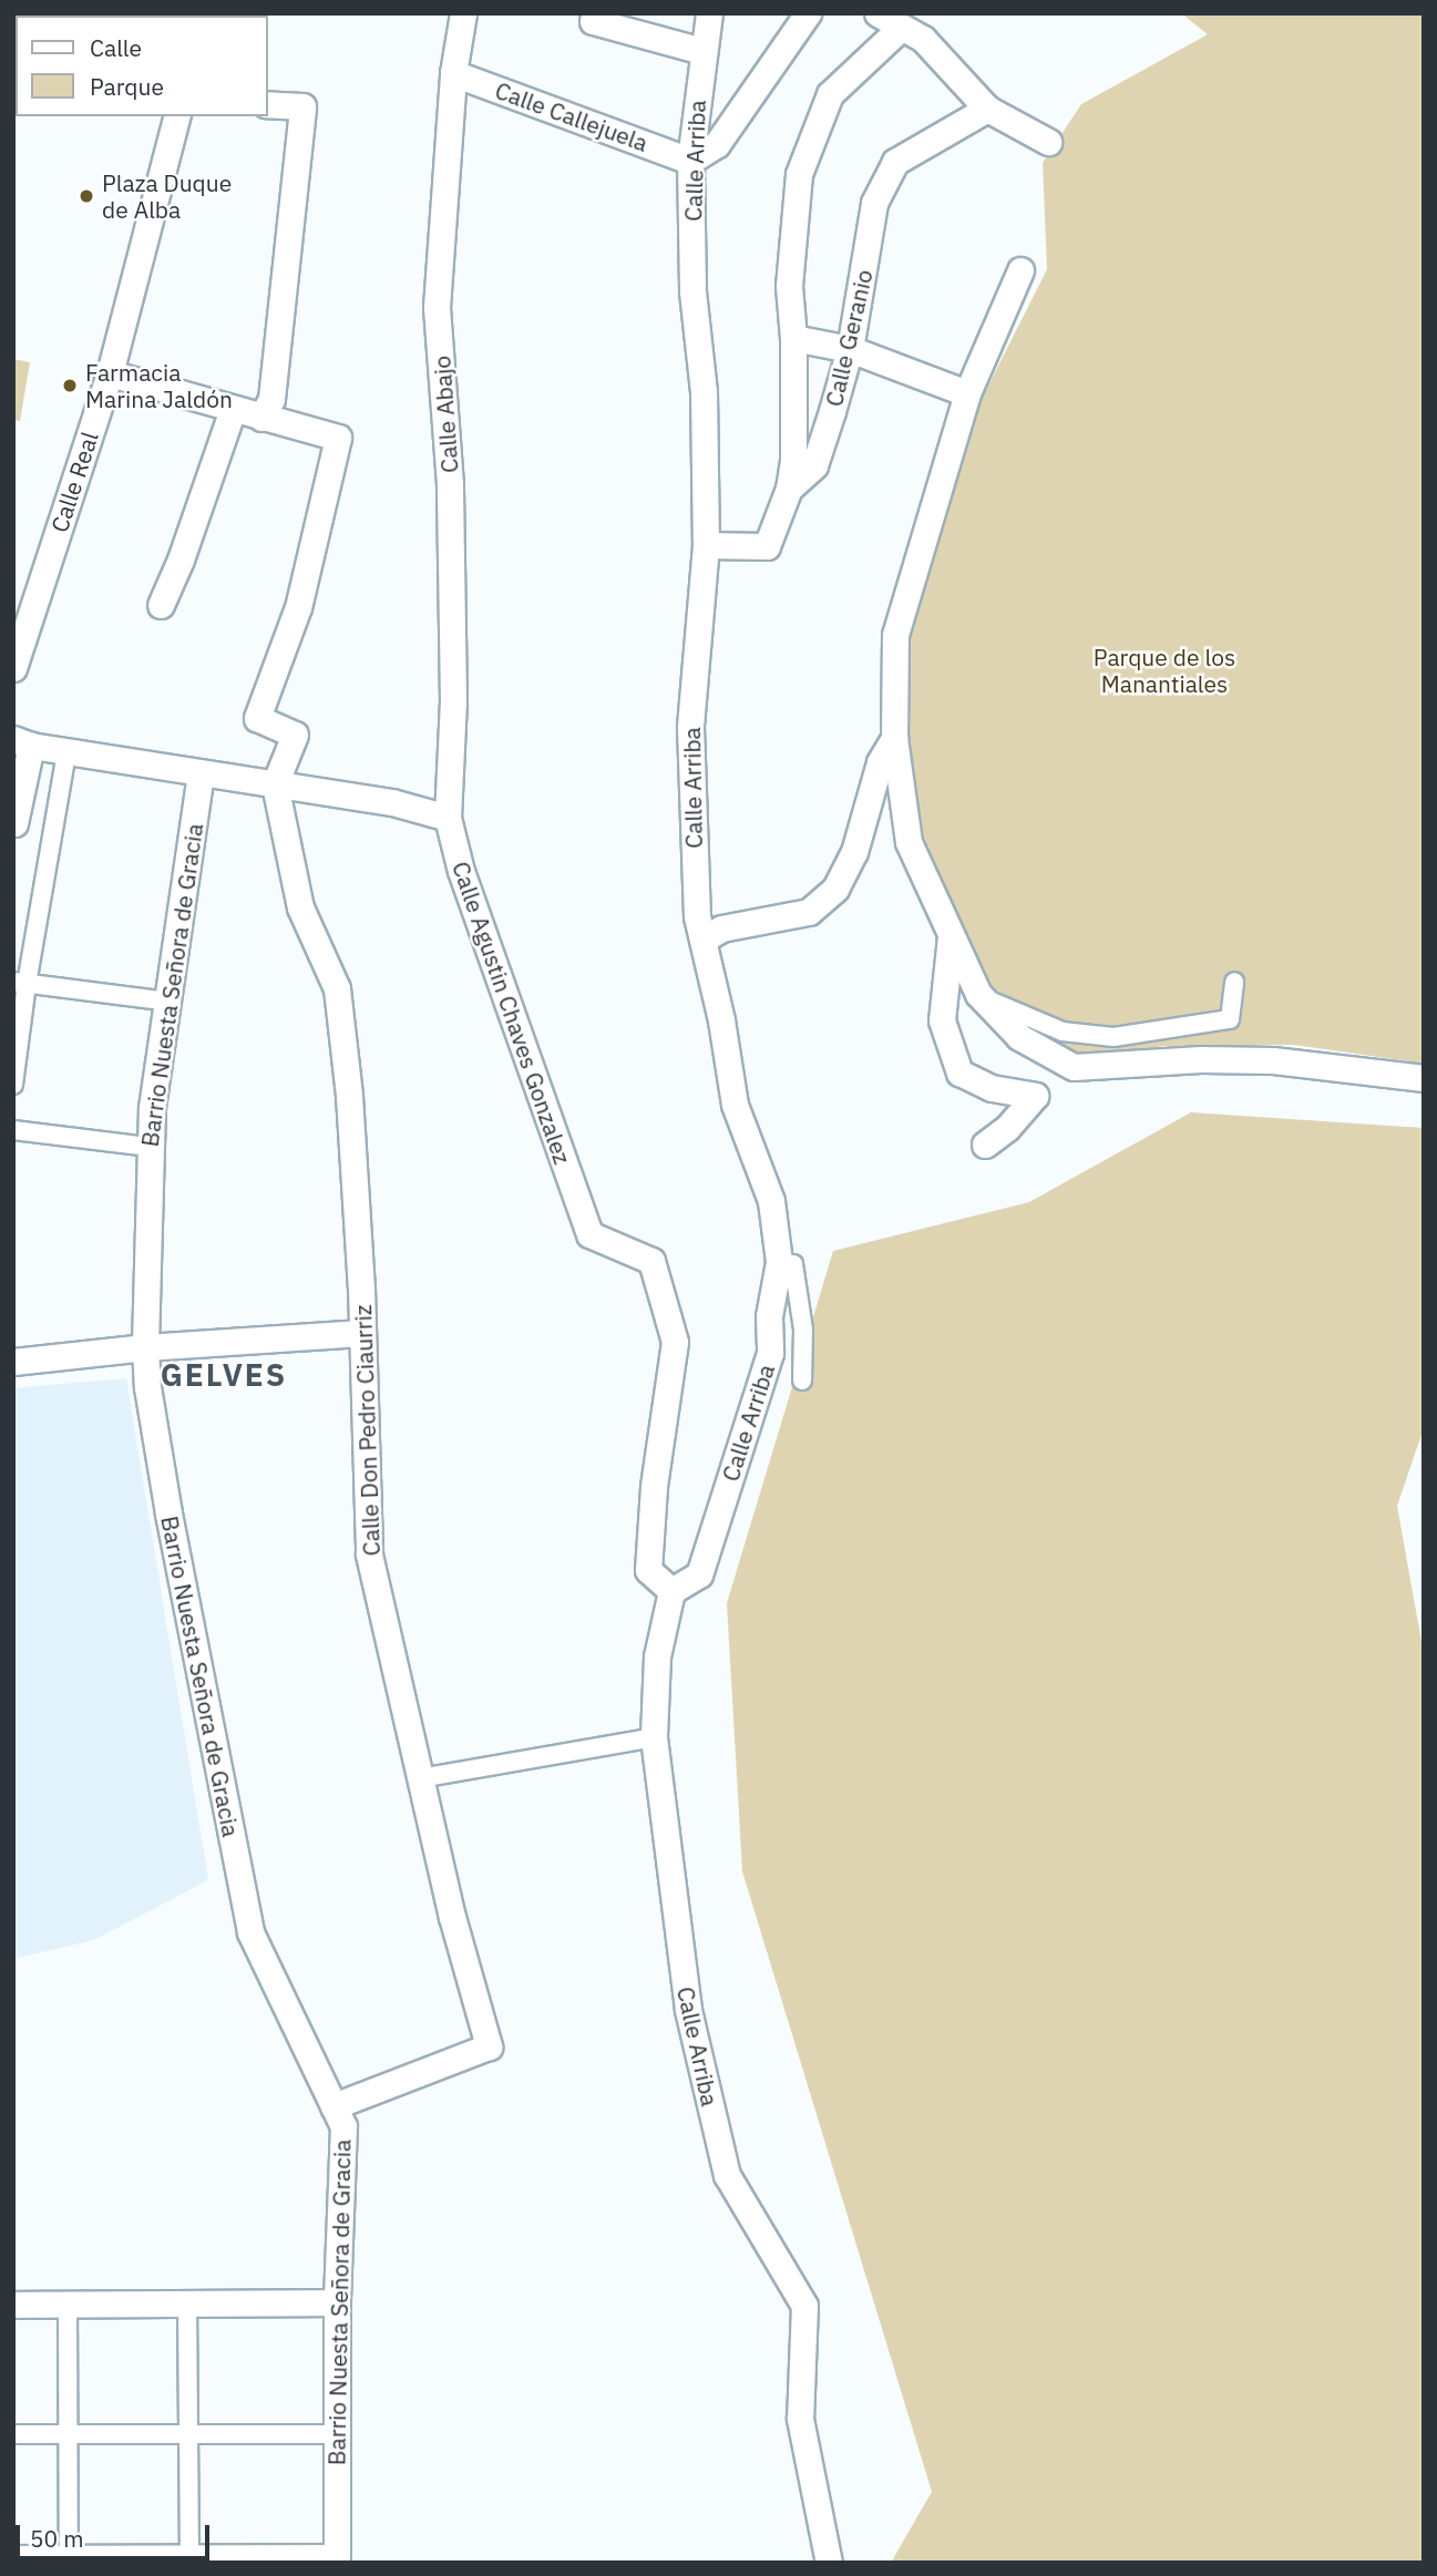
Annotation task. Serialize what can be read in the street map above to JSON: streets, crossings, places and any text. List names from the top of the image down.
{
  "streets": {
    "street": [
      "Calle Callejuela",
      "Calle Arriba",
      "Calle Geranio",
      "Calle Abajo",
      "Calle Real",
      "Barrio Nuesta Señora de Gracia",
      "Calle Agustin Chaves Gonzalez",
      "Calle Don Pedro Ciaurriz"
    ]
  },
  "crossings": [
    ["Calle Callejuela", "Calle Arriba"],
    ["Calle Callejuela", "Calle Abajo"],
    ["Calle Arriba", "Calle Geranio"],
    ["Calle Arriba", "Calle Agustin Chaves Gonzalez"],
    ["Calle Abajo", "Calle Agustin Chaves Gonzalez"],
    ["Barrio Nuesta Señora de Gracia", "Calle Don Pedro Ciaurriz"]
  ],
  "districts": ["GELVES"],
  "parks": ["Parque de los Manantiales"],
  "places": ["Plaza Duque de Alba", "Farmacia Marina Jaldón"],
  "legend": ["Calle", "Parque"],
  "scale_bar": "50 m"
}
